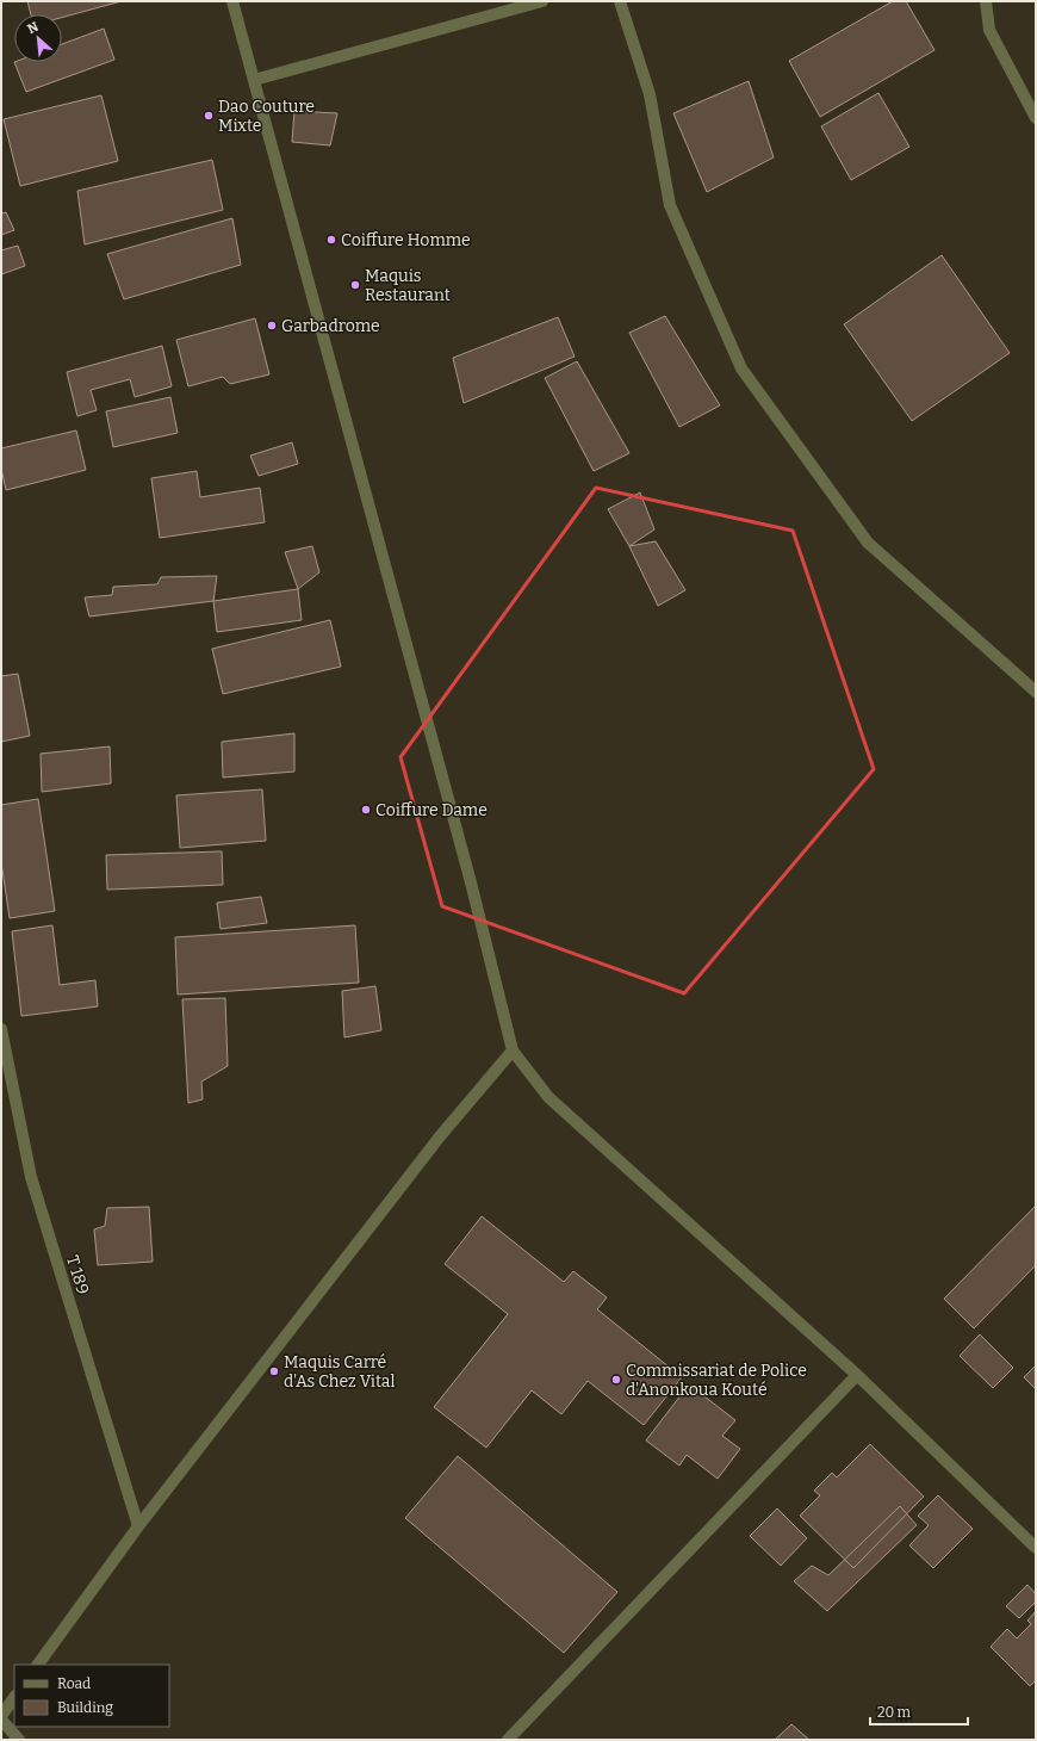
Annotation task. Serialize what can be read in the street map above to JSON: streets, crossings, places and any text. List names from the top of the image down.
{
  "streets": {
    "street": ["T 189"]
  },
  "places": [
    "Dao Couture Mixte",
    "Coiffure Homme",
    "Maquis Restaurant",
    "Garbadrome",
    "Coiffure Dame",
    "Maquis Carré d'As Chez Vital",
    "Commissariat de Police d'Anonkoua Kouté"
  ],
  "legend": ["Road", "Building"],
  "scale_bar": "20 m",
  "north": "top left"
}
